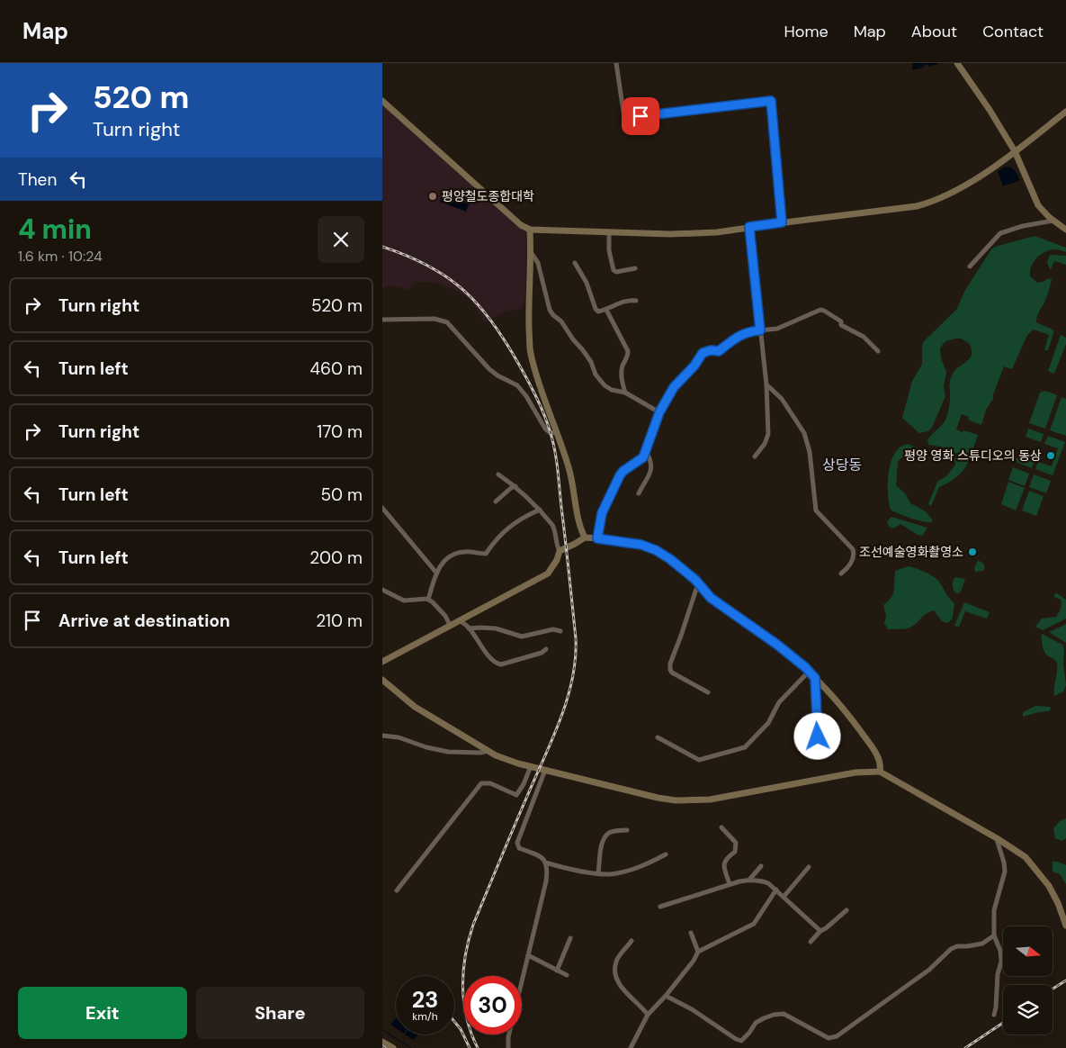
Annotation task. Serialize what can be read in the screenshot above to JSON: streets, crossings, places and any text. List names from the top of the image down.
{
  "districts": ["상당동"],
  "places": ["평양철도종합대학", "평양 영화 스튜디오의 동상", "조선예술영화촬영소"],
  "north": "right",
  "page": {
    "header": "Map",
    "nav": [
      "Home",
      "Map",
      "About",
      "Contact"
    ],
    "turn": ["520 m", "Turn right"],
    "then": "Then",
    "heading": ["4 min", "1.6 km · 10:24"],
    "list": [
      {
        "name": "Turn right",
        "value": "520 m"
      },
      {
        "name": "Turn left",
        "value": "460 m"
      },
      {
        "name": "Turn right",
        "value": "170 m"
      },
      {
        "name": "Turn left",
        "value": "50 m"
      },
      {
        "name": "Turn left",
        "value": "200 m"
      },
      {
        "name": "Arrive at destination",
        "value": "210 m"
      }
    ],
    "speed": "23 km/h",
    "limit": "30",
    "buttons": ["Exit", "Share"]
  }
}
